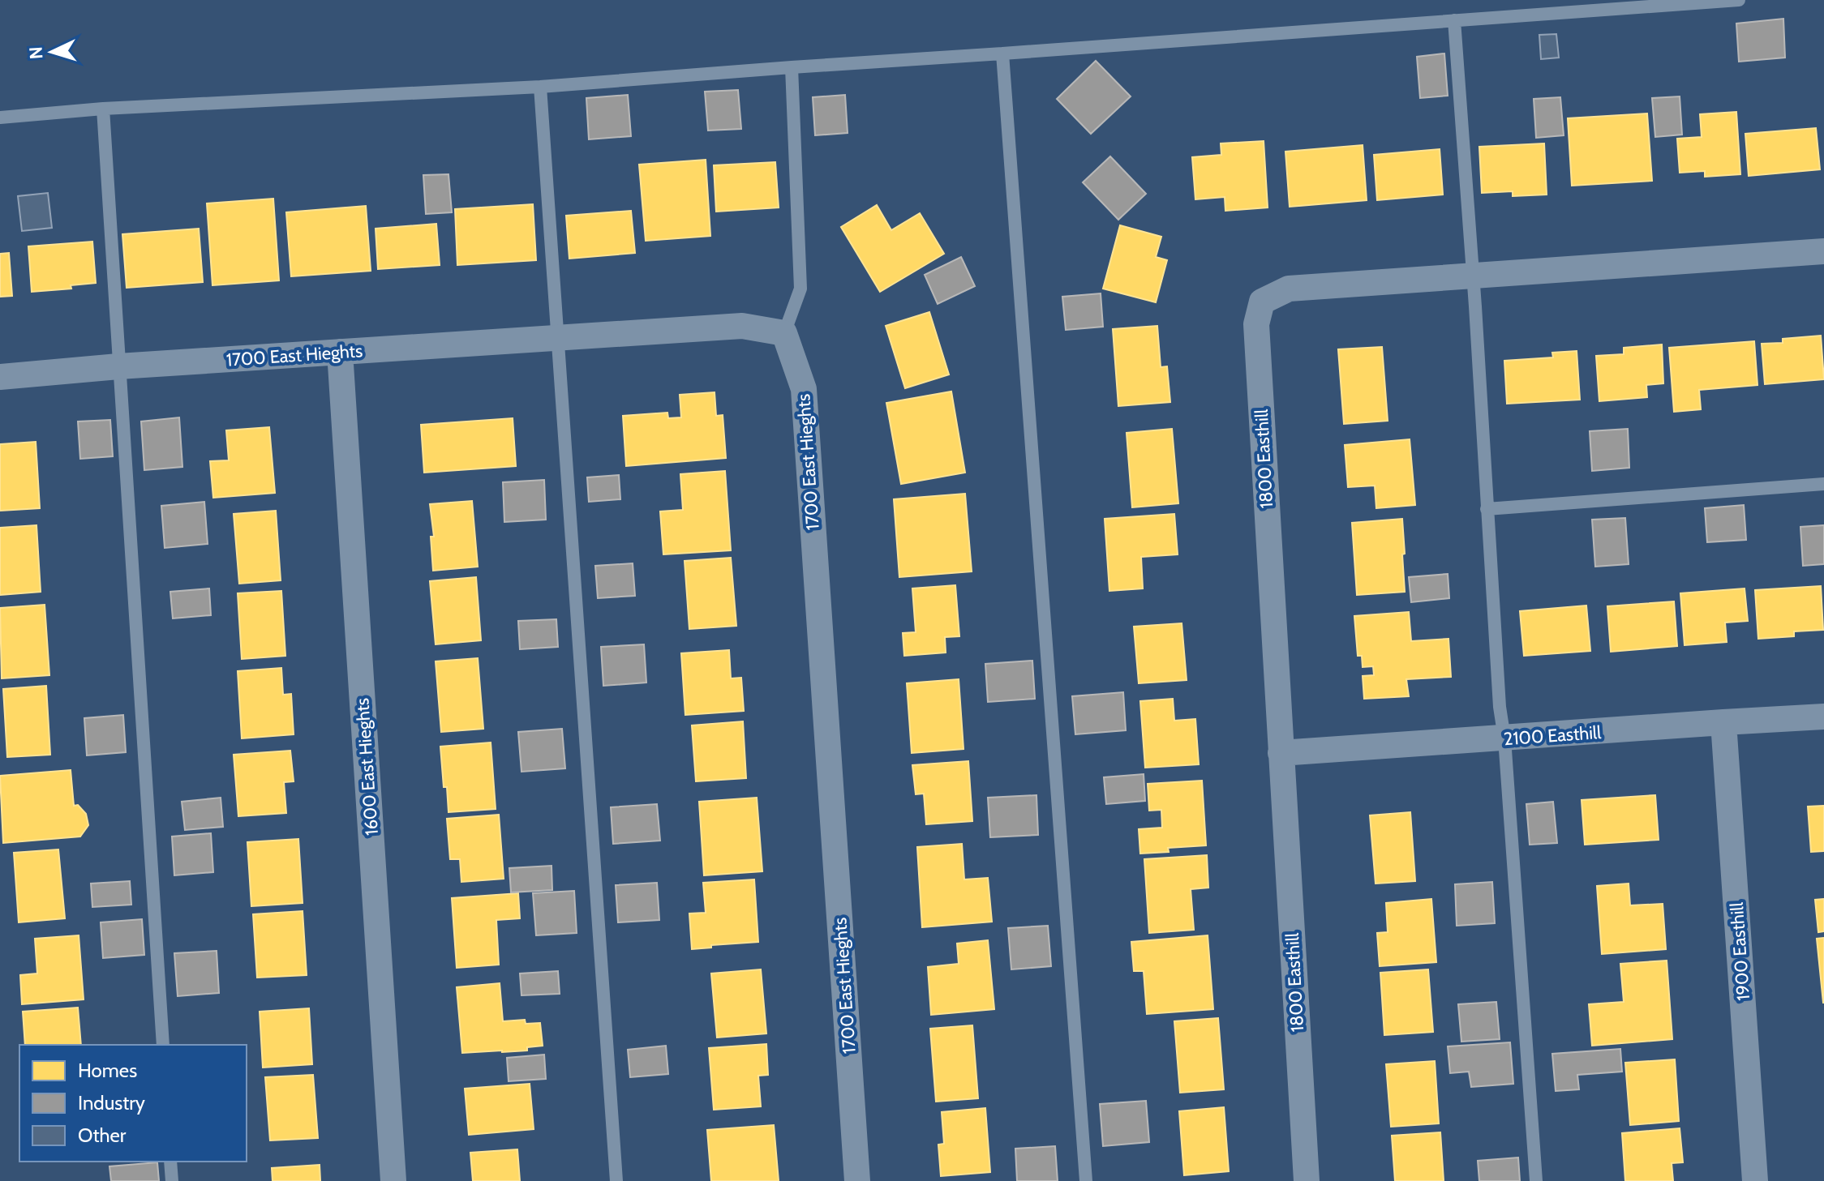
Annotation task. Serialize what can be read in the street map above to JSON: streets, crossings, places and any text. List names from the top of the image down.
{
  "streets": {
    "street": [
      "1700 East Hieghts",
      "1800 Easthill",
      "2100 Easthill",
      "1600 East Hieghts",
      "1900 Easthill"
    ]
  },
  "crossings": [
    ["1700 East Hieghts", "1600 East Hieghts"],
    ["1800 Easthill", "2100 Easthill"],
    ["2100 Easthill", "1900 Easthill"]
  ],
  "legend": ["Homes", "Industry", "Other"],
  "north": "left"
}
